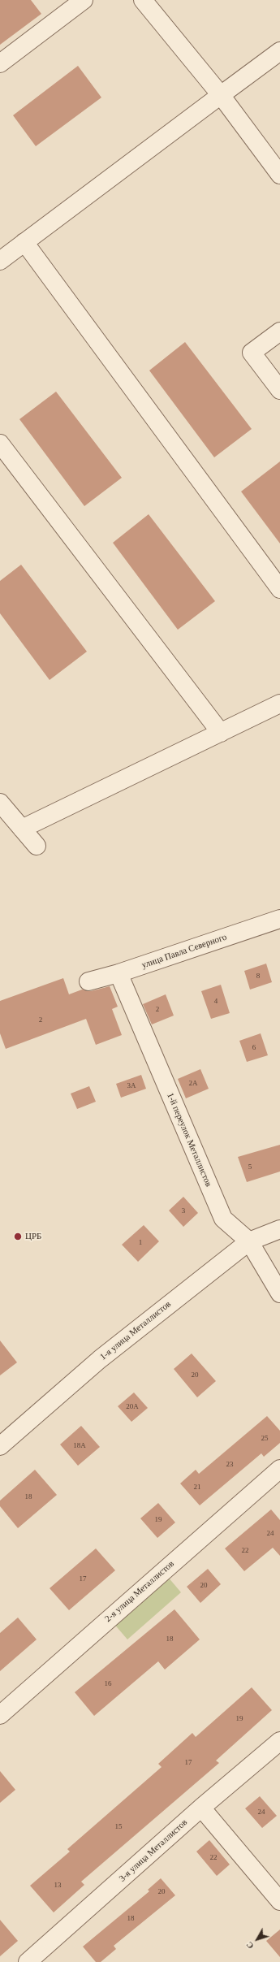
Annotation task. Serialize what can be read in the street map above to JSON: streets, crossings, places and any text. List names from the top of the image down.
{
  "streets": {
    "street": [
      "улица Павла Северного",
      "1-й переулок Металлистов",
      "1-я улица Металлистов",
      "2-я улица Металлистов",
      "3-я улица Металлистов"
    ]
  },
  "crossings": [
    ["улица Павла Северного", "1-й переулок Металлистов"],
    ["1-й переулок Металлистов", "1-я улица Металлистов"]
  ],
  "places": ["ЦРБ"],
  "house_numbers": [
    "8",
    "4",
    "2",
    "2",
    "6",
    "2А",
    "3А",
    "5",
    "3",
    "1",
    "20",
    "20А",
    "25",
    "18А",
    "23",
    "21",
    "18",
    "19",
    "24",
    "22",
    "17",
    "20",
    "18",
    "16",
    "19",
    "17",
    "24",
    "15",
    "22",
    "13",
    "20",
    "18"
  ],
  "north": "bottom left"
}
